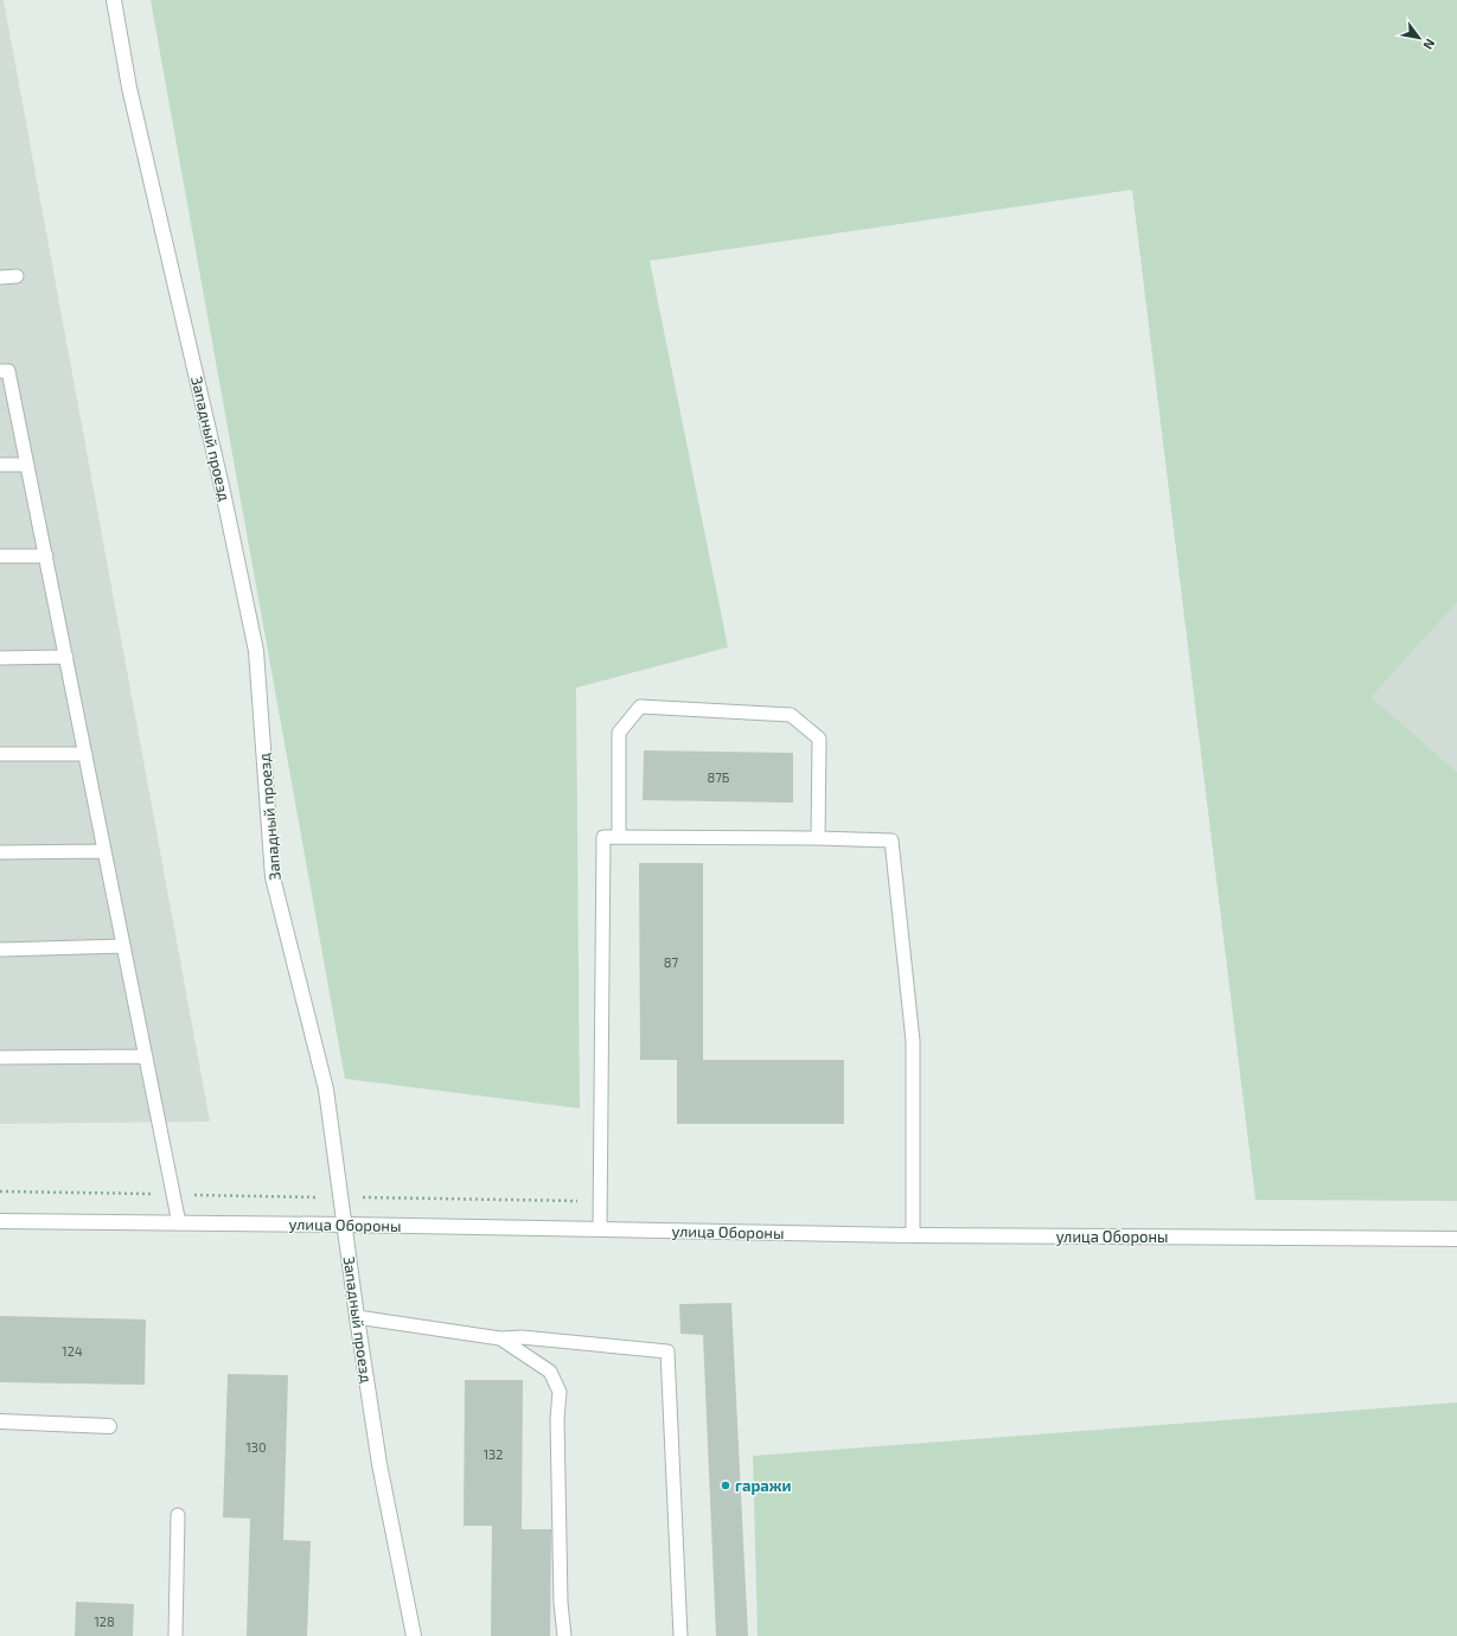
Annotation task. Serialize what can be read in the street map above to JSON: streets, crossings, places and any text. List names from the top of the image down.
{
  "streets": {
    "street": ["Западный проезд", "улица Обороны"]
  },
  "crossings": [
    ["Западный проезд", "улица Обороны"]
  ],
  "places": ["гаражи"],
  "house_numbers": [
    "87Б",
    "87",
    "124",
    "130",
    "132",
    "128"
  ],
  "north": "bottom right"
}
